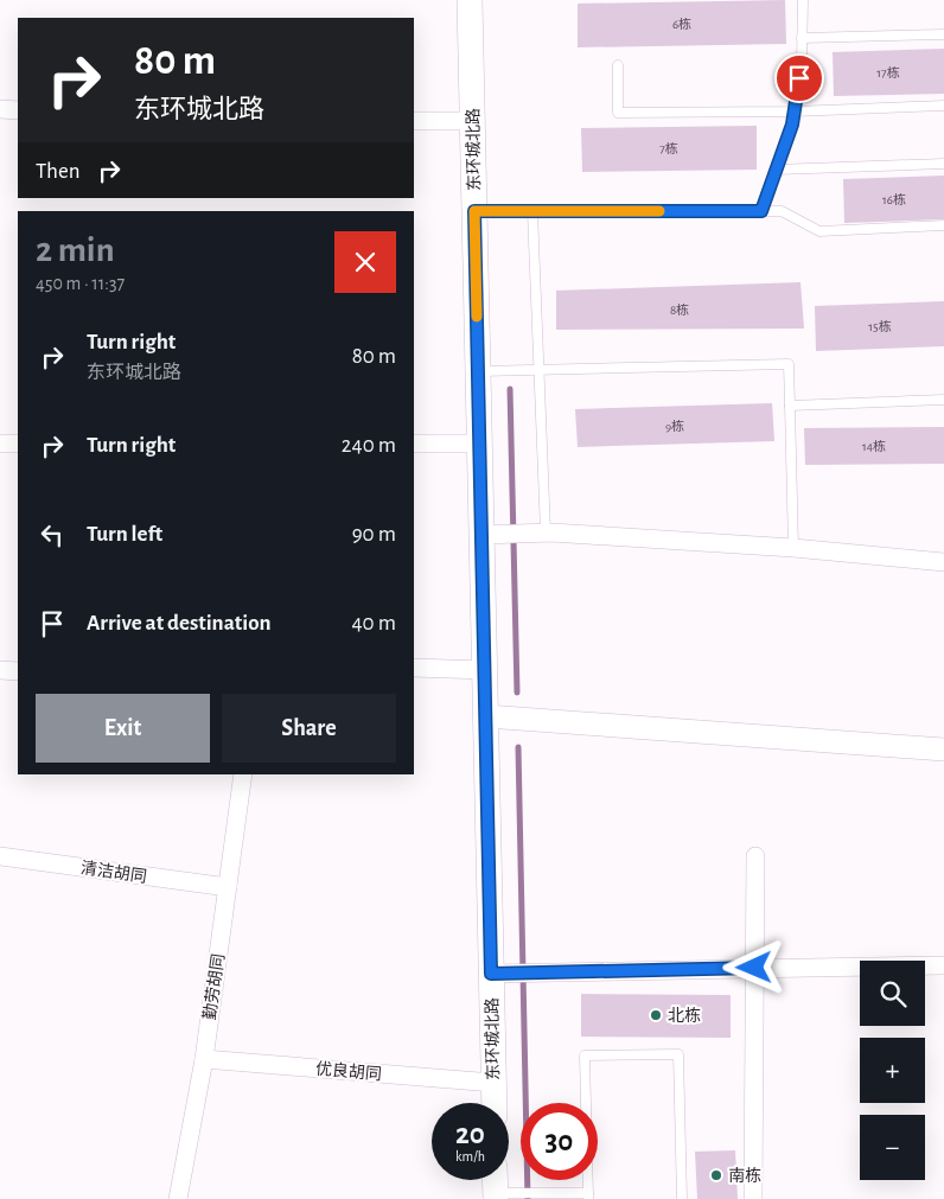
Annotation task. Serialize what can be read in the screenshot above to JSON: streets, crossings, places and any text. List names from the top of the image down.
{
  "streets": {
    "main road": ["东环城北路"],
    "street": ["清洁胡同", "勤劳胡同", "优良胡同"]
  },
  "crossings": [
    ["东环城北路", "优良胡同"],
    ["清洁胡同", "勤劳胡同"],
    ["勤劳胡同", "优良胡同"]
  ],
  "places": ["北栋", "南栋"],
  "house_numbers": [
    "6栋",
    "17栋",
    "7栋",
    "16栋",
    "8栋",
    "15栋",
    "9栋",
    "14栋"
  ],
  "page": {
    "turn": ["80 m", "东环城北路"],
    "then": "Then",
    "heading": ["2 min", "450 m · 11:37"],
    "list": [
      {
        "name": "Turn right",
        "note": "东环城北路",
        "value": "80 m"
      },
      {
        "name": "Turn right",
        "value": "240 m"
      },
      {
        "name": "Turn left",
        "value": "90 m"
      },
      {
        "name": "Arrive at destination",
        "value": "40 m"
      }
    ],
    "buttons": ["Exit", "Share"],
    "map_buttons": ["+", "−"],
    "speed": "20 km/h",
    "limit": "30"
  }
}
